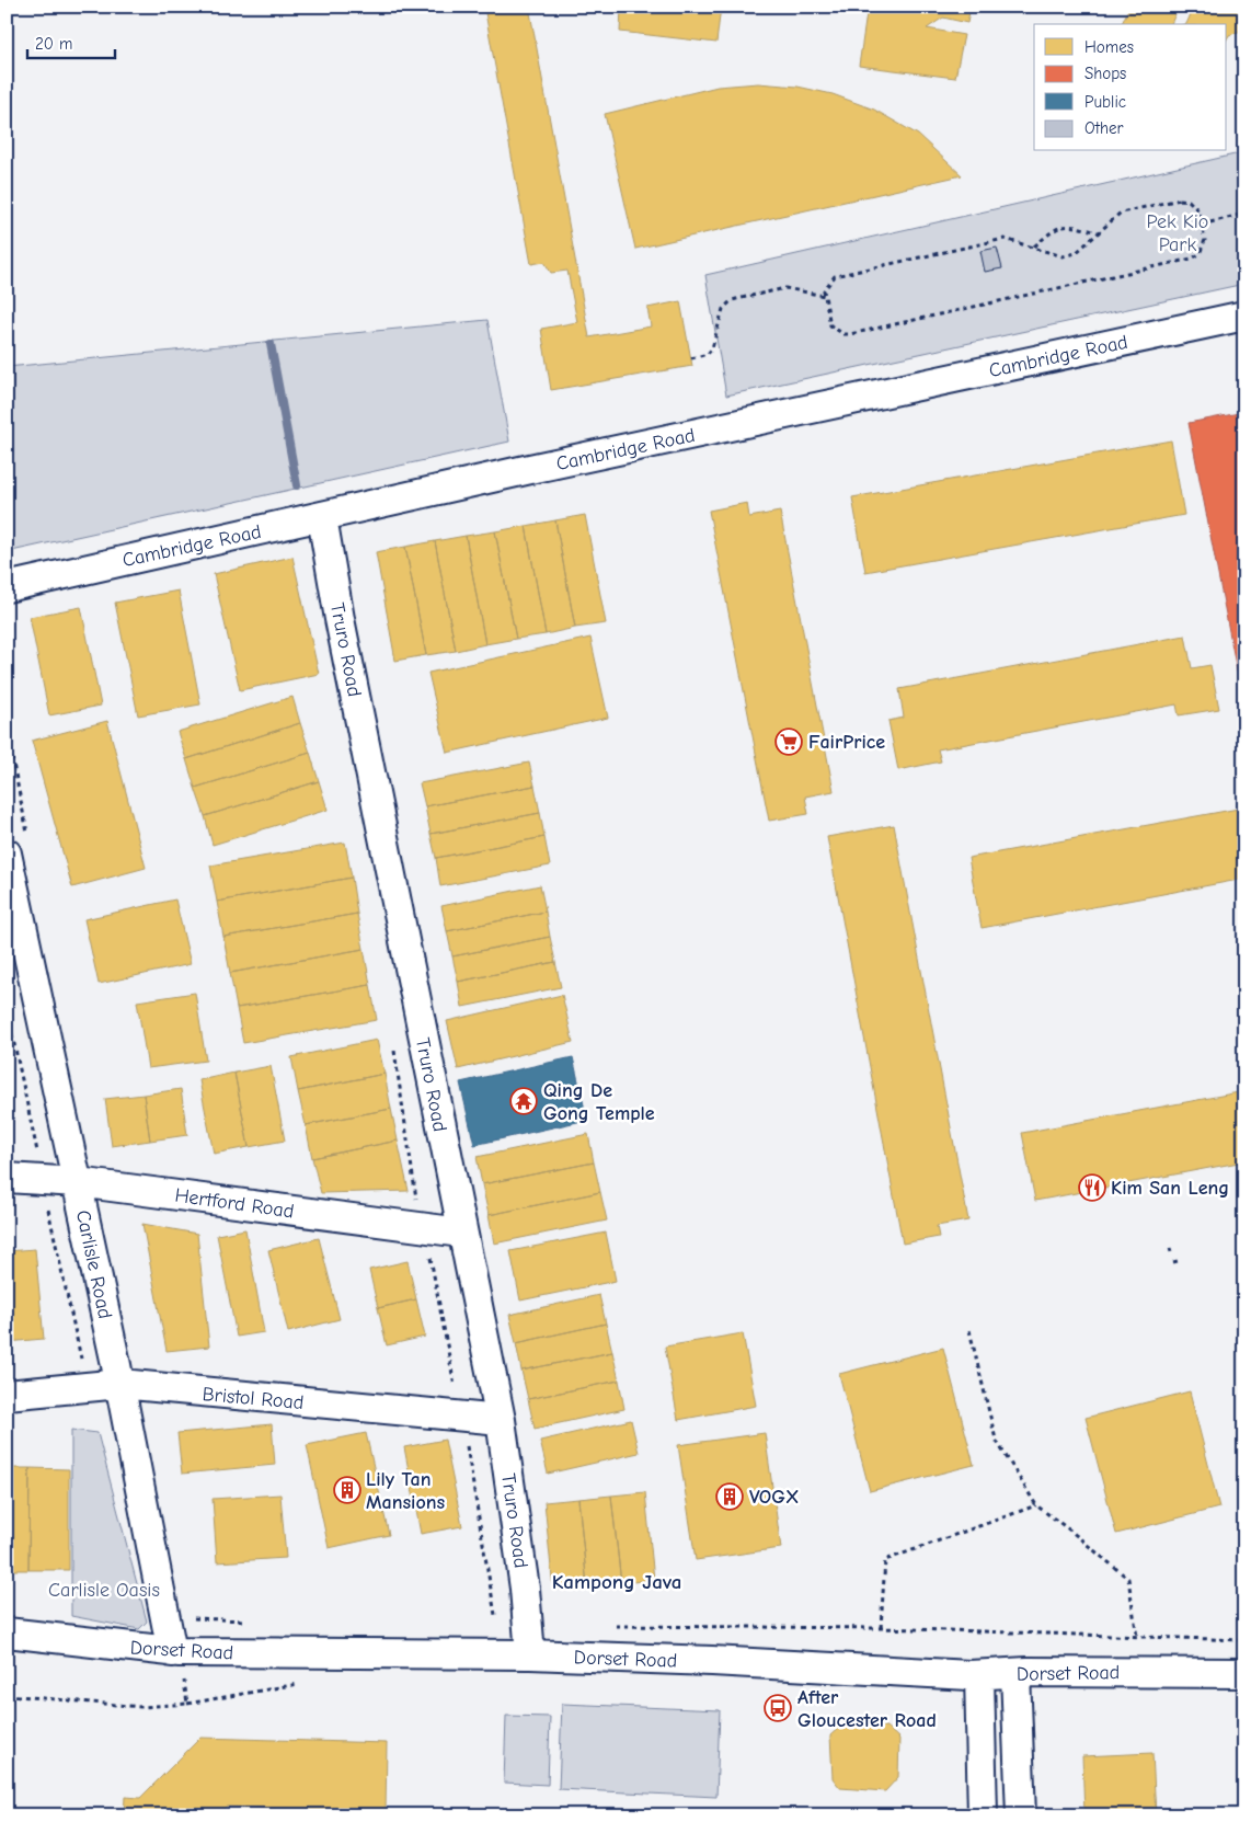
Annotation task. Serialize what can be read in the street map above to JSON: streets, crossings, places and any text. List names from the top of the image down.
{
  "streets": {
    "street": [
      "Cambridge Road",
      "Truro Road",
      "Hertford Road",
      "Carlisle Road",
      "Bristol Road",
      "Dorset Road"
    ]
  },
  "crossings": [
    ["Cambridge Road", "Truro Road"],
    ["Truro Road", "Hertford Road"],
    ["Truro Road", "Bristol Road"],
    ["Truro Road", "Dorset Road"],
    ["Hertford Road", "Carlisle Road"],
    ["Carlisle Road", "Bristol Road"],
    ["Carlisle Road", "Dorset Road"]
  ],
  "districts": ["Kampong Java"],
  "parks": ["Pek Kio Park", "Carlisle Oasis"],
  "places": {
    "supermarket": ["FairPrice"],
    "temple": ["Qing De Gong Temple"],
    "restaurant": ["Kim San Leng"],
    "building": ["Lily Tan Mansions", "VOGX"],
    "bus stop": ["After Gloucester Road"]
  },
  "legend": [
    "Homes",
    "Shops",
    "Public",
    "Other"
  ],
  "scale_bar": "20 m"
}
